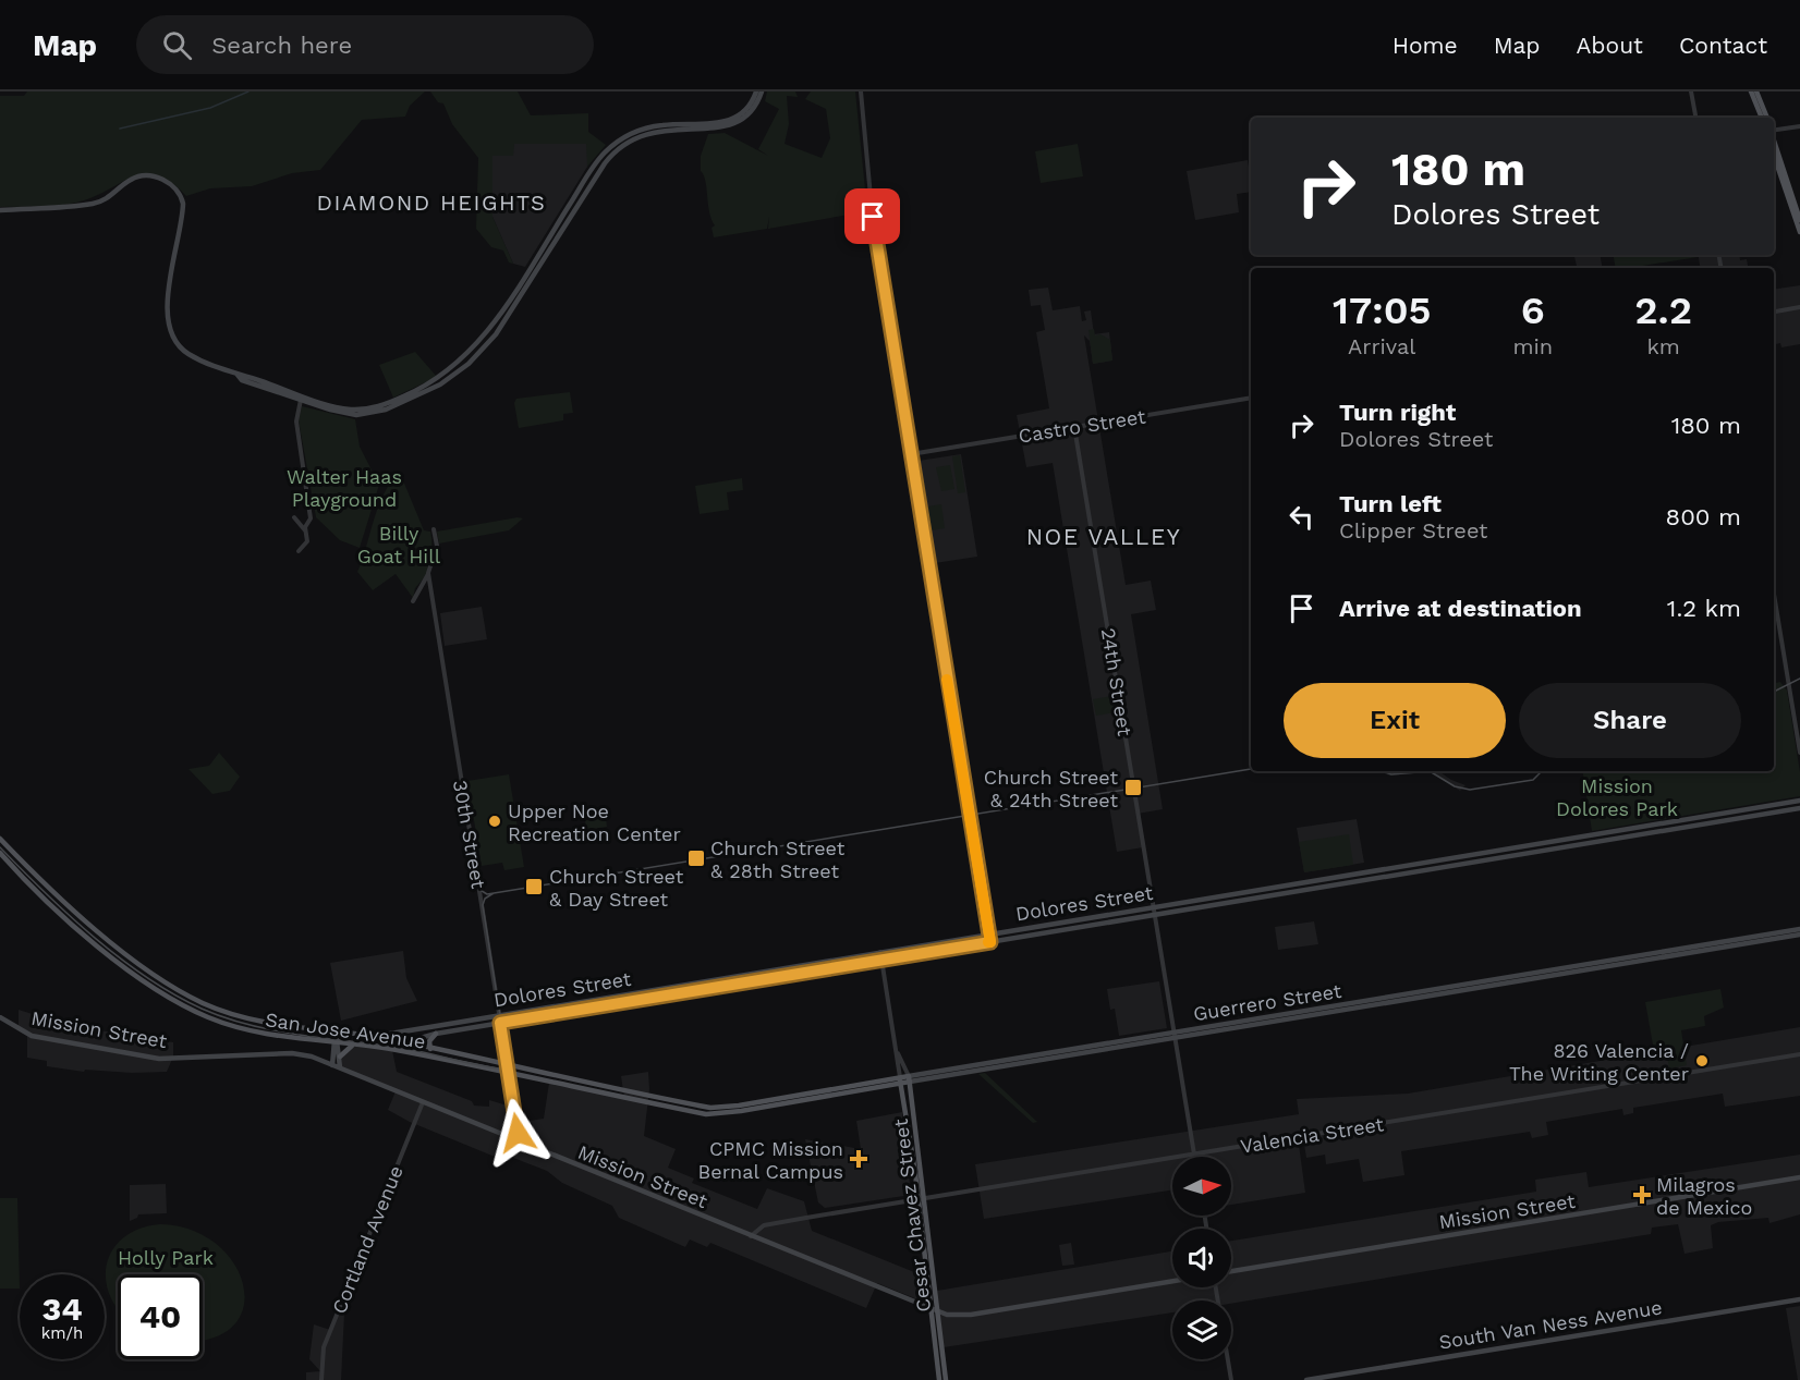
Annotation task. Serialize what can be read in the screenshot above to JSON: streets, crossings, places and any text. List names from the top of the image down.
{
  "streets": {
    "main road": [
      "Dolores Street",
      "Guerrero Street",
      "Mission Street",
      "San Jose Avenue",
      "Cesar Chavez Street",
      "South Van Ness Avenue"
    ],
    "street": [
      "Castro Street",
      "24th Street",
      "30th Street",
      "Valencia Street",
      "Cortland Avenue"
    ]
  },
  "crossings": [
    ["Castro Street", "24th Street"],
    ["24th Street", "Dolores Street"],
    ["24th Street", "Guerrero Street"],
    ["24th Street", "Valencia Street"],
    ["30th Street", "Dolores Street"],
    ["30th Street", "Mission Street"],
    ["30th Street", "San Jose Avenue"],
    ["Dolores Street", "San Jose Avenue"],
    ["Dolores Street", "Cesar Chavez Street"],
    ["Guerrero Street", "San Jose Avenue"],
    ["Guerrero Street", "Cesar Chavez Street"],
    ["Mission Street", "Valencia Street"],
    ["Mission Street", "Cesar Chavez Street"],
    ["Mission Street", "Cortland Avenue"],
    ["Valencia Street", "Cesar Chavez Street"]
  ],
  "districts": ["DIAMOND HEIGHTS", "NOE VALLEY"],
  "parks": [
    "Walter Haas Playground",
    "Billy Goat Hill",
    "Mission Dolores Park",
    "Holly Park"
  ],
  "places": {
    "transit": ["Church Street & 24th Street", "Church Street & 28th Street", "Church Street & Day Street"],
    "other": ["Upper Noe Recreation Center", "826 Valencia / The Writing Center"],
    "health": ["CPMC Mission Bernal Campus", "Milagros de Mexico"]
  },
  "north": "right",
  "page": {
    "header": "Map",
    "search": "Search here",
    "nav": [
      "Home",
      "Map",
      "About",
      "Contact"
    ],
    "turn": ["180 m", "Dolores Street"],
    "eta": [
      "17:05",
      "Arrival",
      "6",
      "min",
      "2.2",
      "km"
    ],
    "list": [
      {
        "name": "Turn right",
        "note": "Dolores Street",
        "value": "180 m"
      },
      {
        "name": "Turn left",
        "note": "Clipper Street",
        "value": "800 m"
      },
      {
        "name": "Arrive at destination",
        "value": "1.2 km"
      }
    ],
    "buttons": ["Exit", "Share"],
    "speed": "34 km/h",
    "limit": "40"
  }
}
